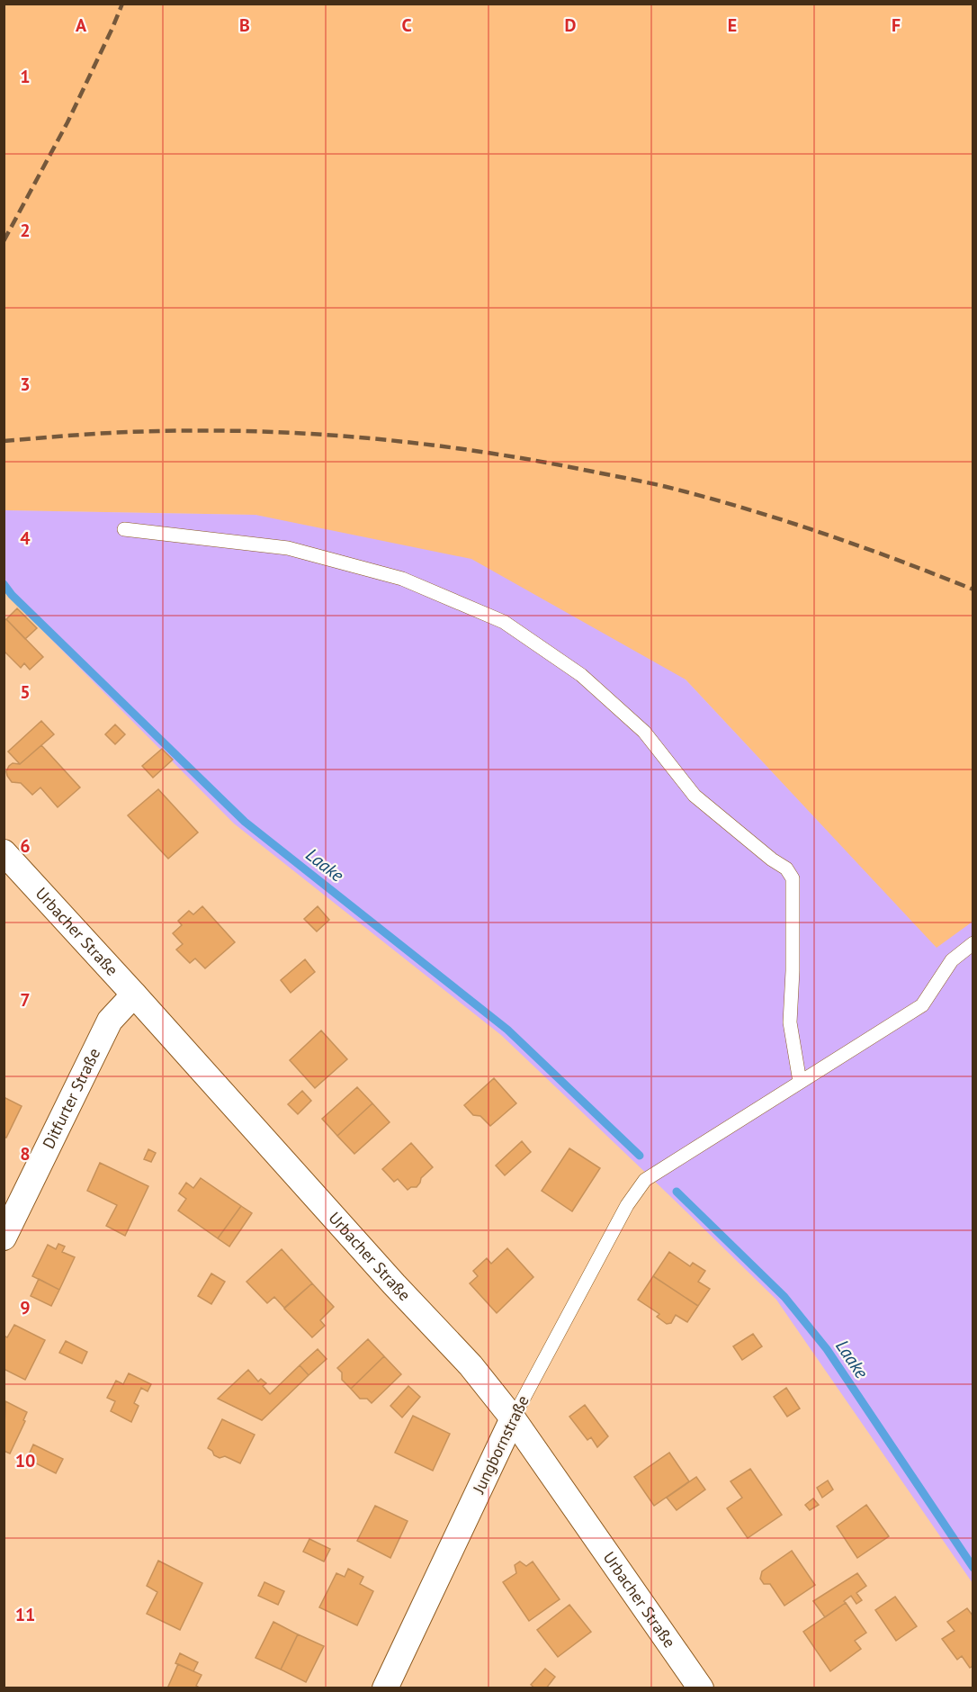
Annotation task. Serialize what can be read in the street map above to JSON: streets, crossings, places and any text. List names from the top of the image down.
{
  "streets": {
    "street": ["Urbacher Straße", "Ditfurter Straße", "Jungbornstraße"]
  },
  "crossings": [
    ["Urbacher Straße", "Ditfurter Straße"],
    ["Urbacher Straße", "Jungbornstraße"]
  ],
  "water": ["Laake"],
  "grid": {
    "columns": [
      "A",
      "B",
      "C",
      "D",
      "E",
      "F"
    ],
    "rows": [
      "1",
      "2",
      "3",
      "4",
      "5",
      "6",
      "7",
      "8",
      "9",
      "10",
      "11"
    ]
  }
}
